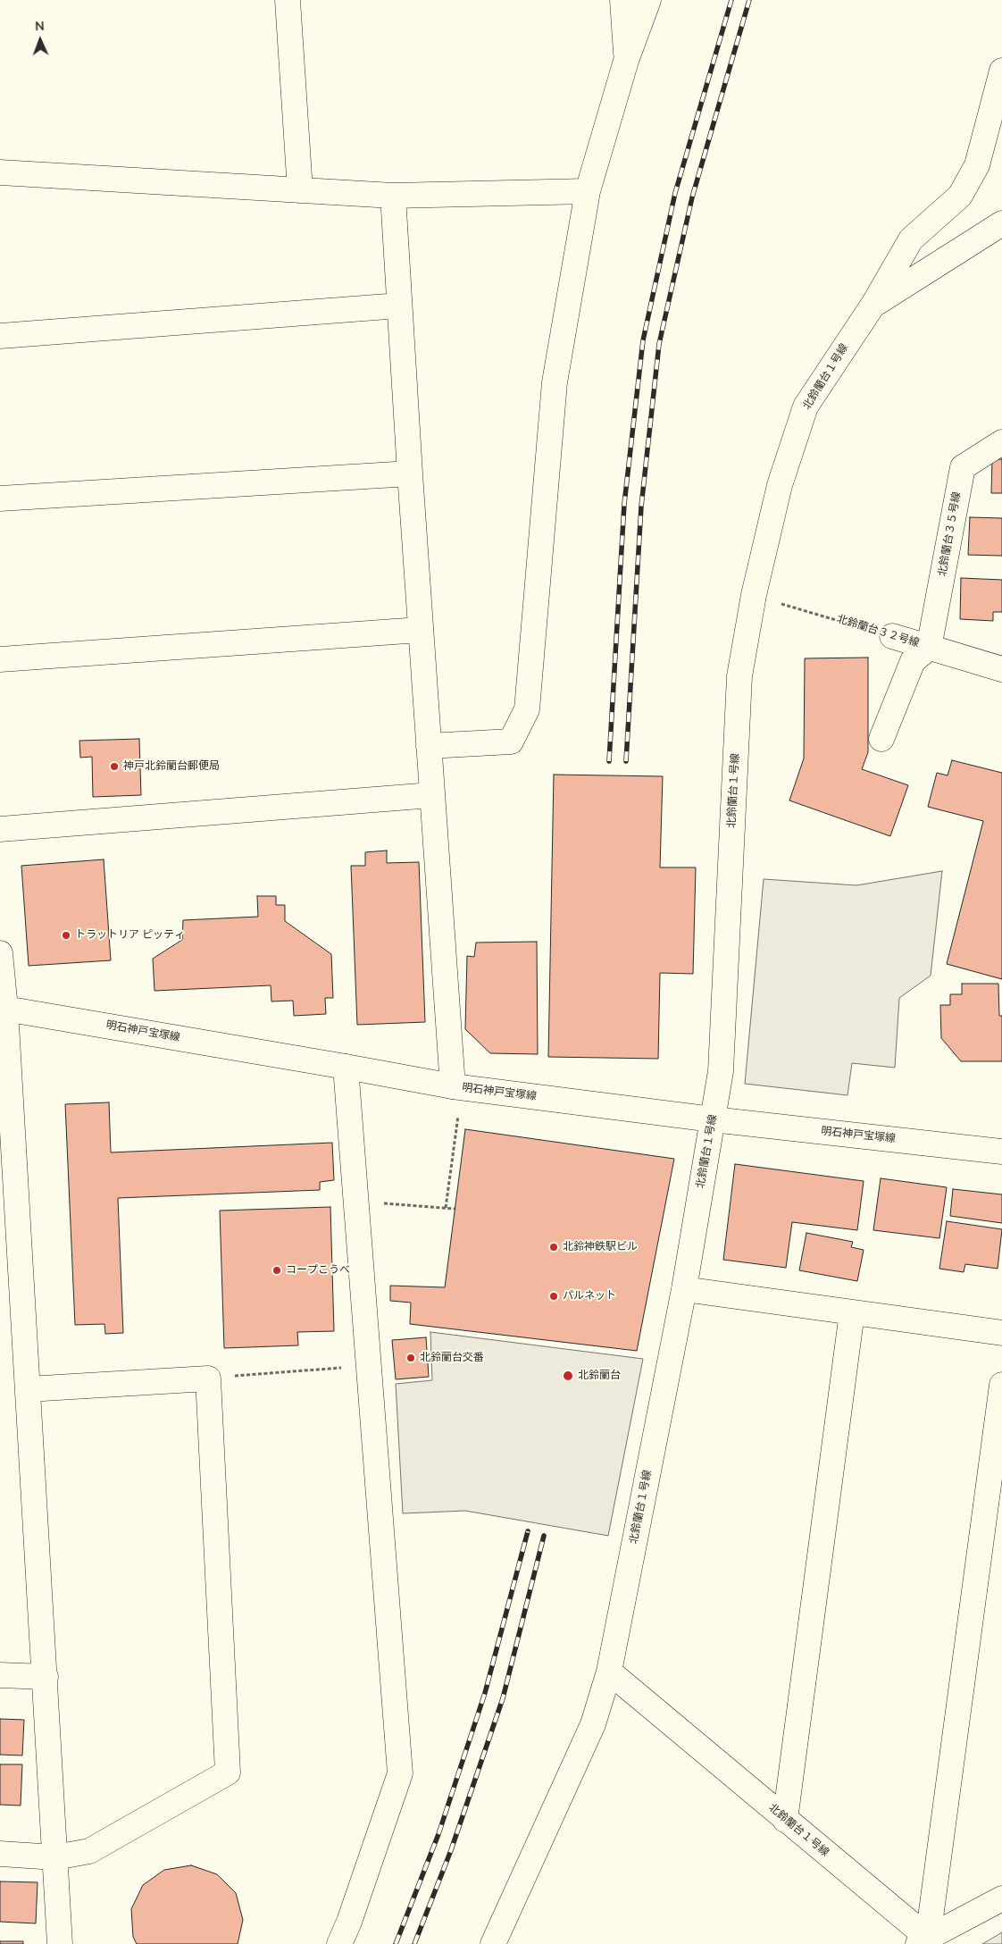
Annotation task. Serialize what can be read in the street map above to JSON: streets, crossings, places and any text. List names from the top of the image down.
{
  "streets": {
    "street": [
      "北鈴蘭台１号線",
      "北鈴蘭台３５号線",
      "北鈴蘭台３２号線",
      "明石神戸宝塚線"
    ]
  },
  "crossings": [
    ["北鈴蘭台１号線", "北鈴蘭台３２号線"],
    ["北鈴蘭台１号線", "明石神戸宝塚線"],
    ["北鈴蘭台３５号線", "北鈴蘭台３２号線"]
  ],
  "places": [
    "神戸北鈴蘭台郵便局",
    "トラットリア ピッティ",
    "北鈴神鉄駅ビル",
    "コープこうべ",
    "パルネット",
    "北鈴蘭台交番",
    "北鈴蘭台"
  ],
  "north": "top"
}
